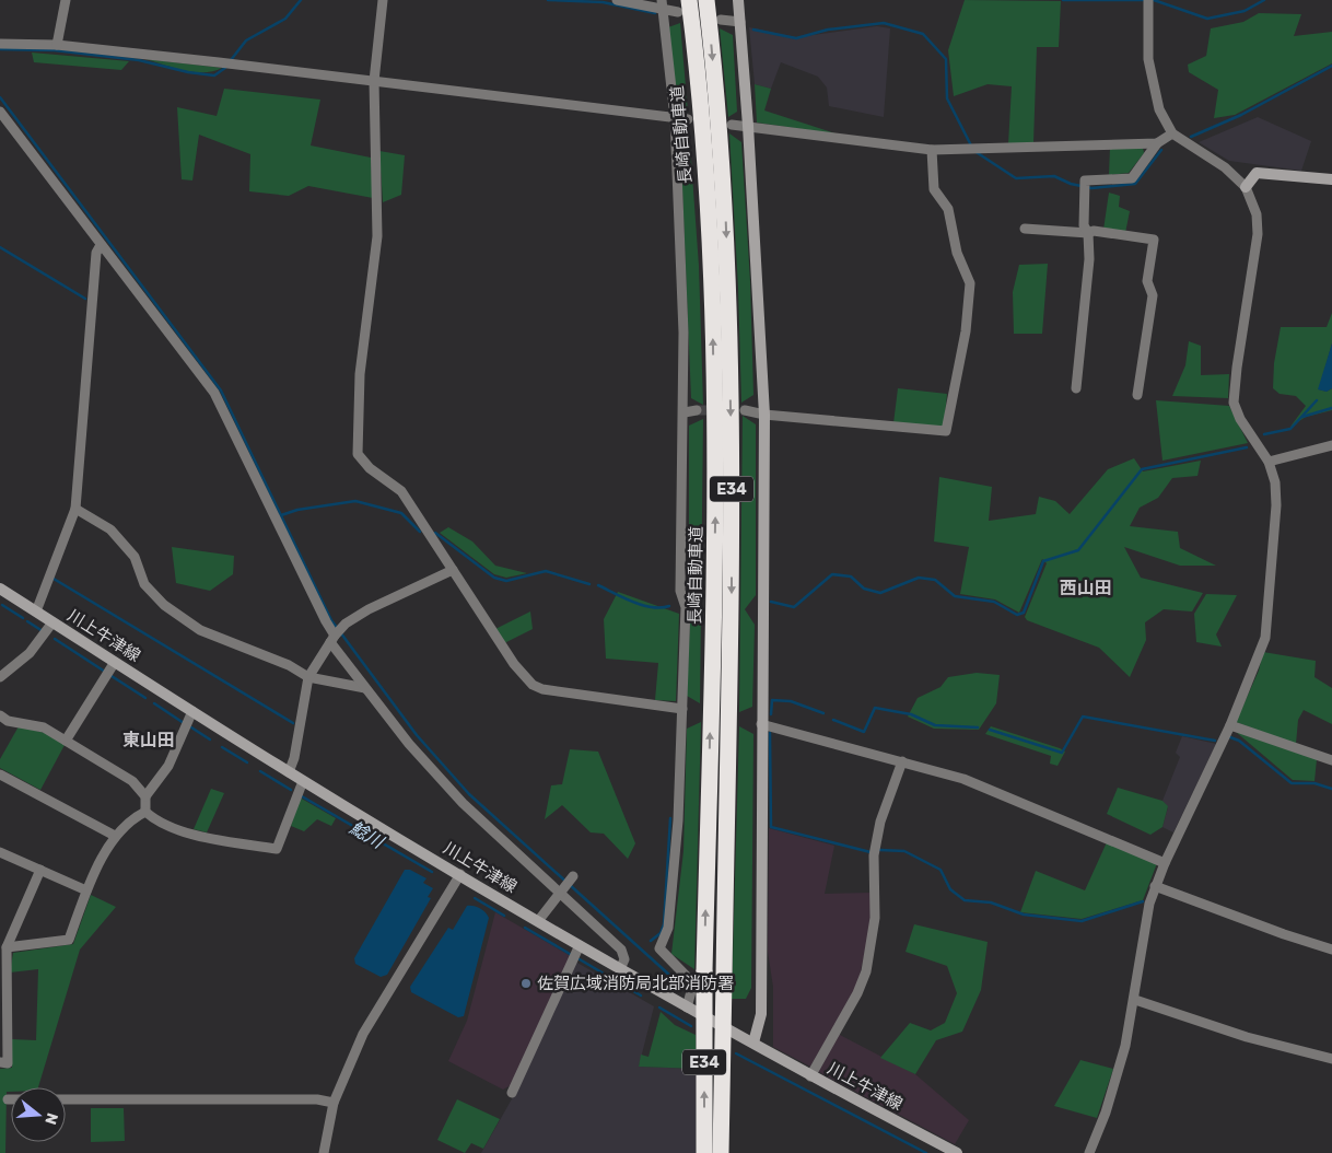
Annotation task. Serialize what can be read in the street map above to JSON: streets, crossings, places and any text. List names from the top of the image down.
{
  "streets": {
    "highway": ["長崎自動車道", "E34"],
    "street": ["川上牛津線"]
  },
  "districts": ["西山田", "東山田"],
  "water": ["鯰川"],
  "places": ["佐賀広域消防局北部消防署"],
  "north": "right"
}
